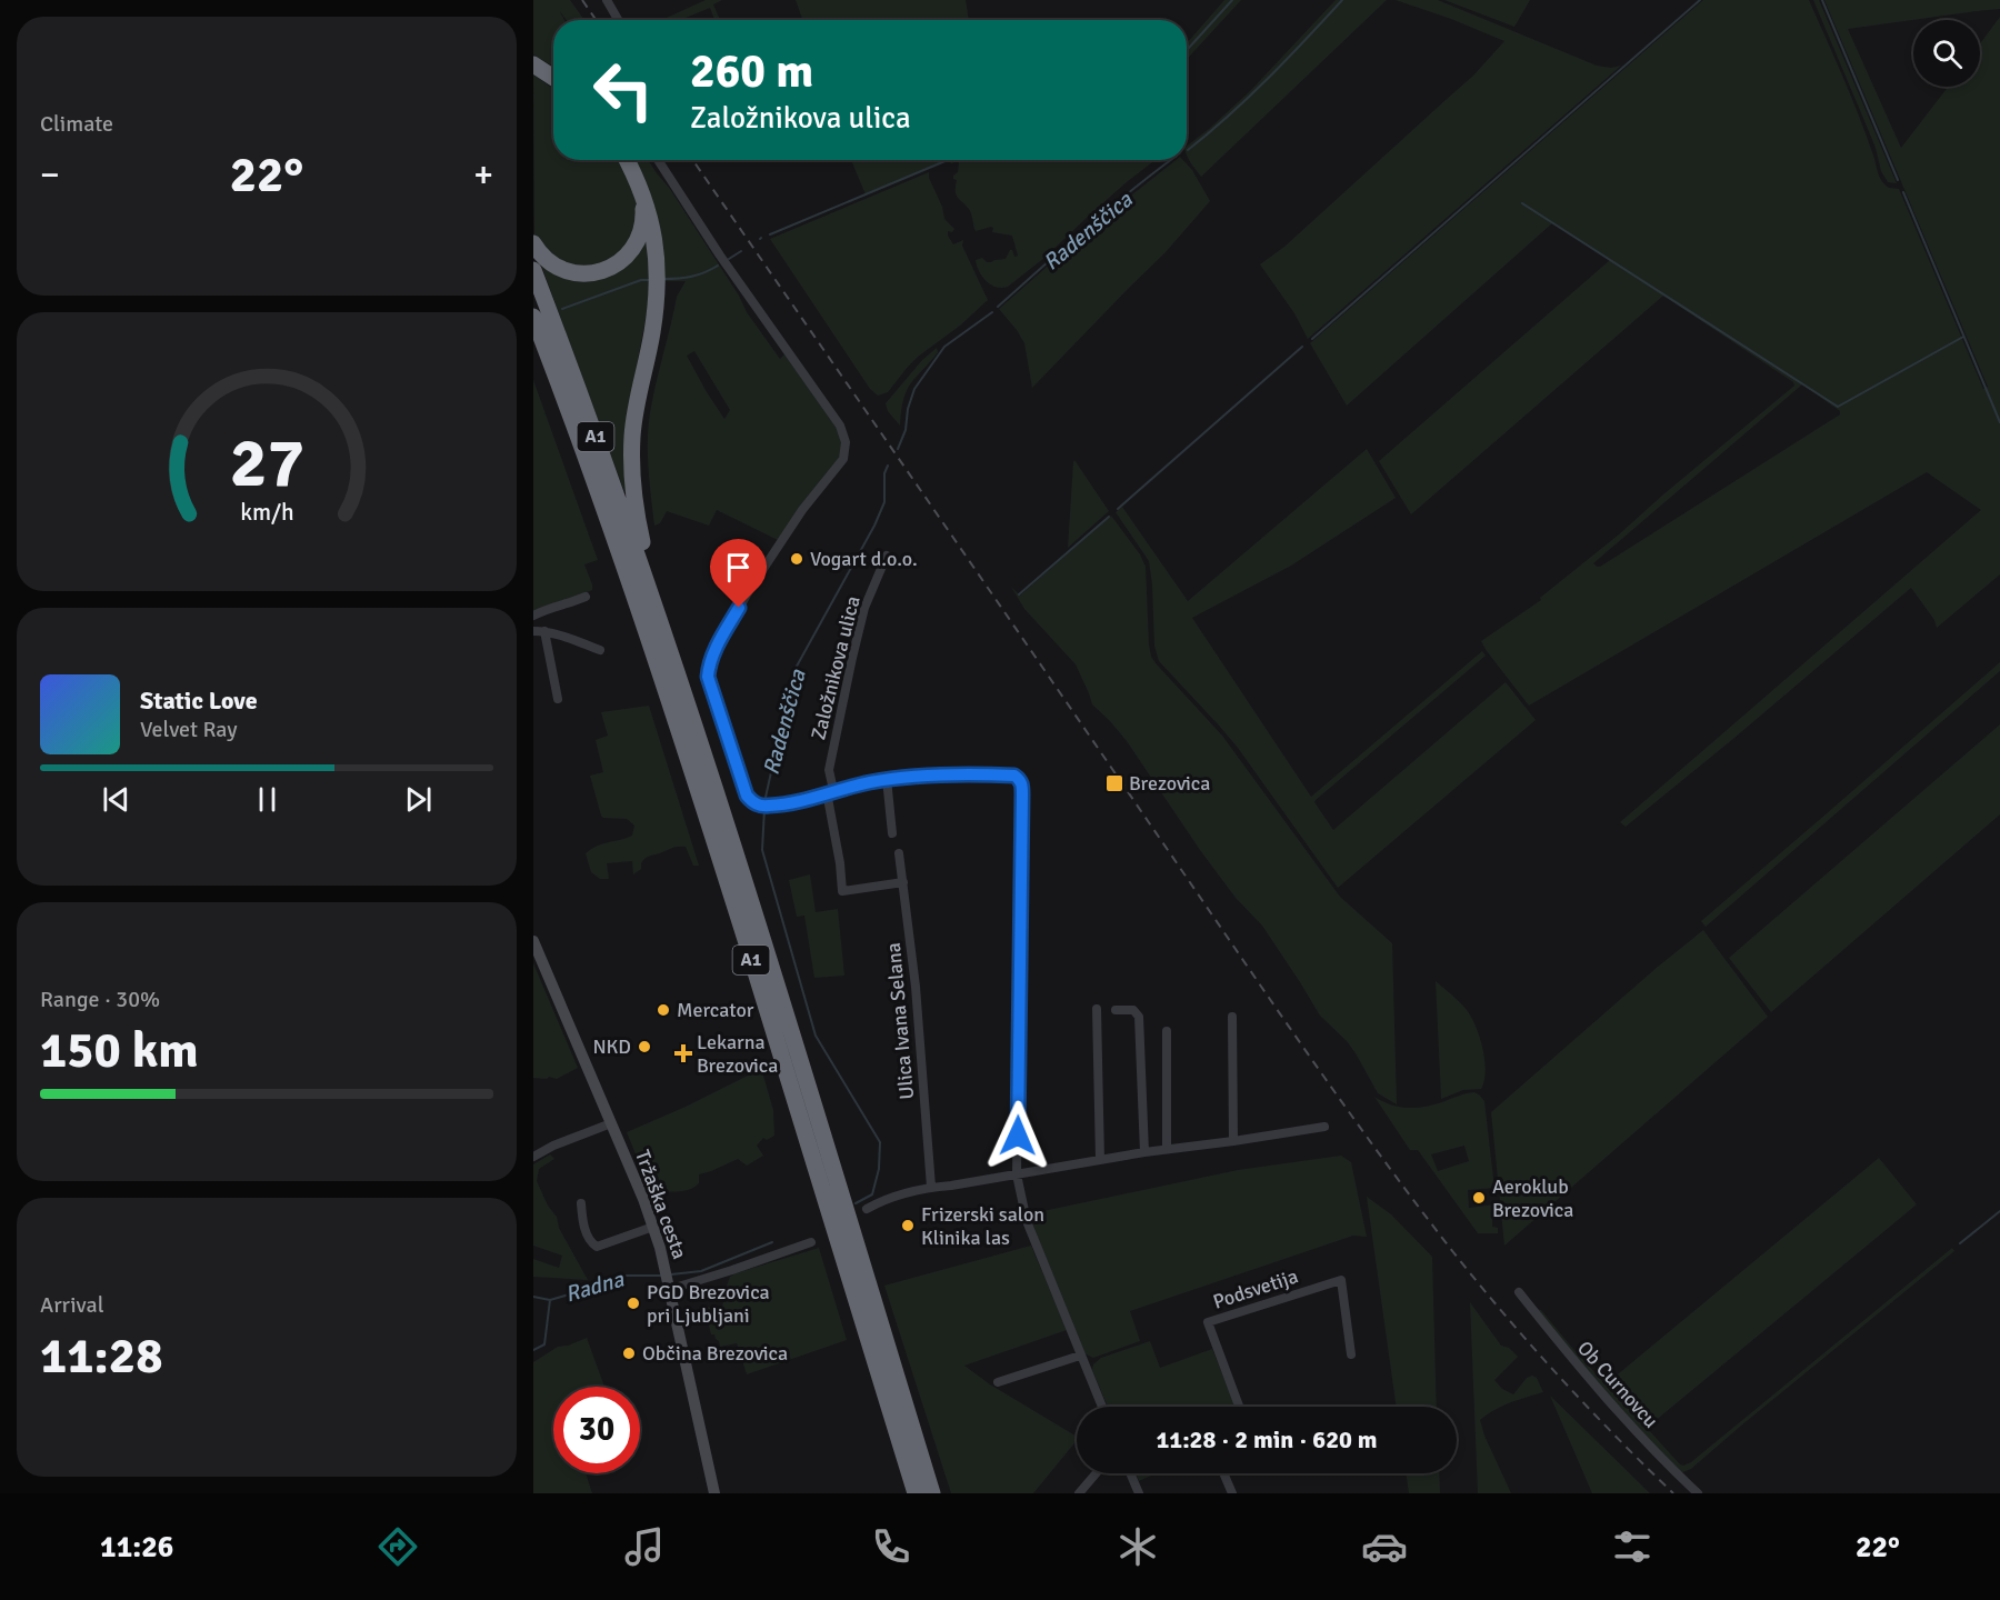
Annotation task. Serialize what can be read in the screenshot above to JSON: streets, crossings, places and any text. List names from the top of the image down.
{
  "streets": {
    "highway": ["A1"],
    "main road": ["Tržaška cesta"],
    "street": [
      "Založnikova ulica",
      "Ulica Ivana Selana",
      "Podsvetija",
      "Ob Curnovcu"
    ]
  },
  "crossings": [
    ["Založnikova ulica", "Ulica Ivana Selana"]
  ],
  "water": ["Radenščica", "Radna"],
  "places": {
    "other": [
      "Vogart d.o.o.",
      "Mercator",
      "NKD",
      "Aeroklub Brezovica",
      "Frizerski salon Klinika las",
      "PGD Brezovica pri Ljubljani",
      "Občina Brezovica"
    ],
    "transit": ["Brezovica"],
    "health": ["Lekarna Brezovica"]
  },
  "page": {
    "tile": [
      "Climate",
      ["Range · 30%", "150 km"],
      ["Arrival", "11:28"]
    ],
    "turn": ["260 m", "Založnikova ulica"],
    "heat": ["−", "22°", "+"],
    "song": ["Static Love", "Velvet Ray"],
    "limit": "30",
    "trip": "11:28 · 2 min · 620 m",
    "tabs": ["11:26", "22°"],
    "gauge": ["27", "km/h"]
  }
}
